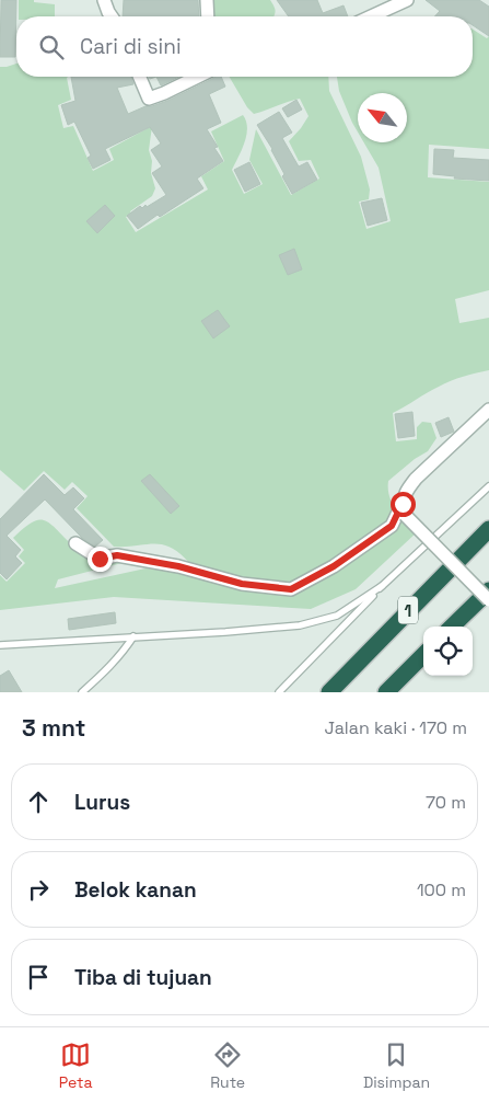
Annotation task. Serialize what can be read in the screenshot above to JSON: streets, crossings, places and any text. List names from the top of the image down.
{
  "streets": {
    "highway": ["1"]
  },
  "north": "top left",
  "page": {
    "search": "Cari di sini",
    "heading": ["3 mnt", "Jalan kaki · 170 m"],
    "list": [
      ["Lurus", "70 m"],
      ["Belok kanan", "100 m"],
      "Tiba di tujuan"
    ],
    "nav": ["Peta", "Rute", "Disimpan"]
  }
}
